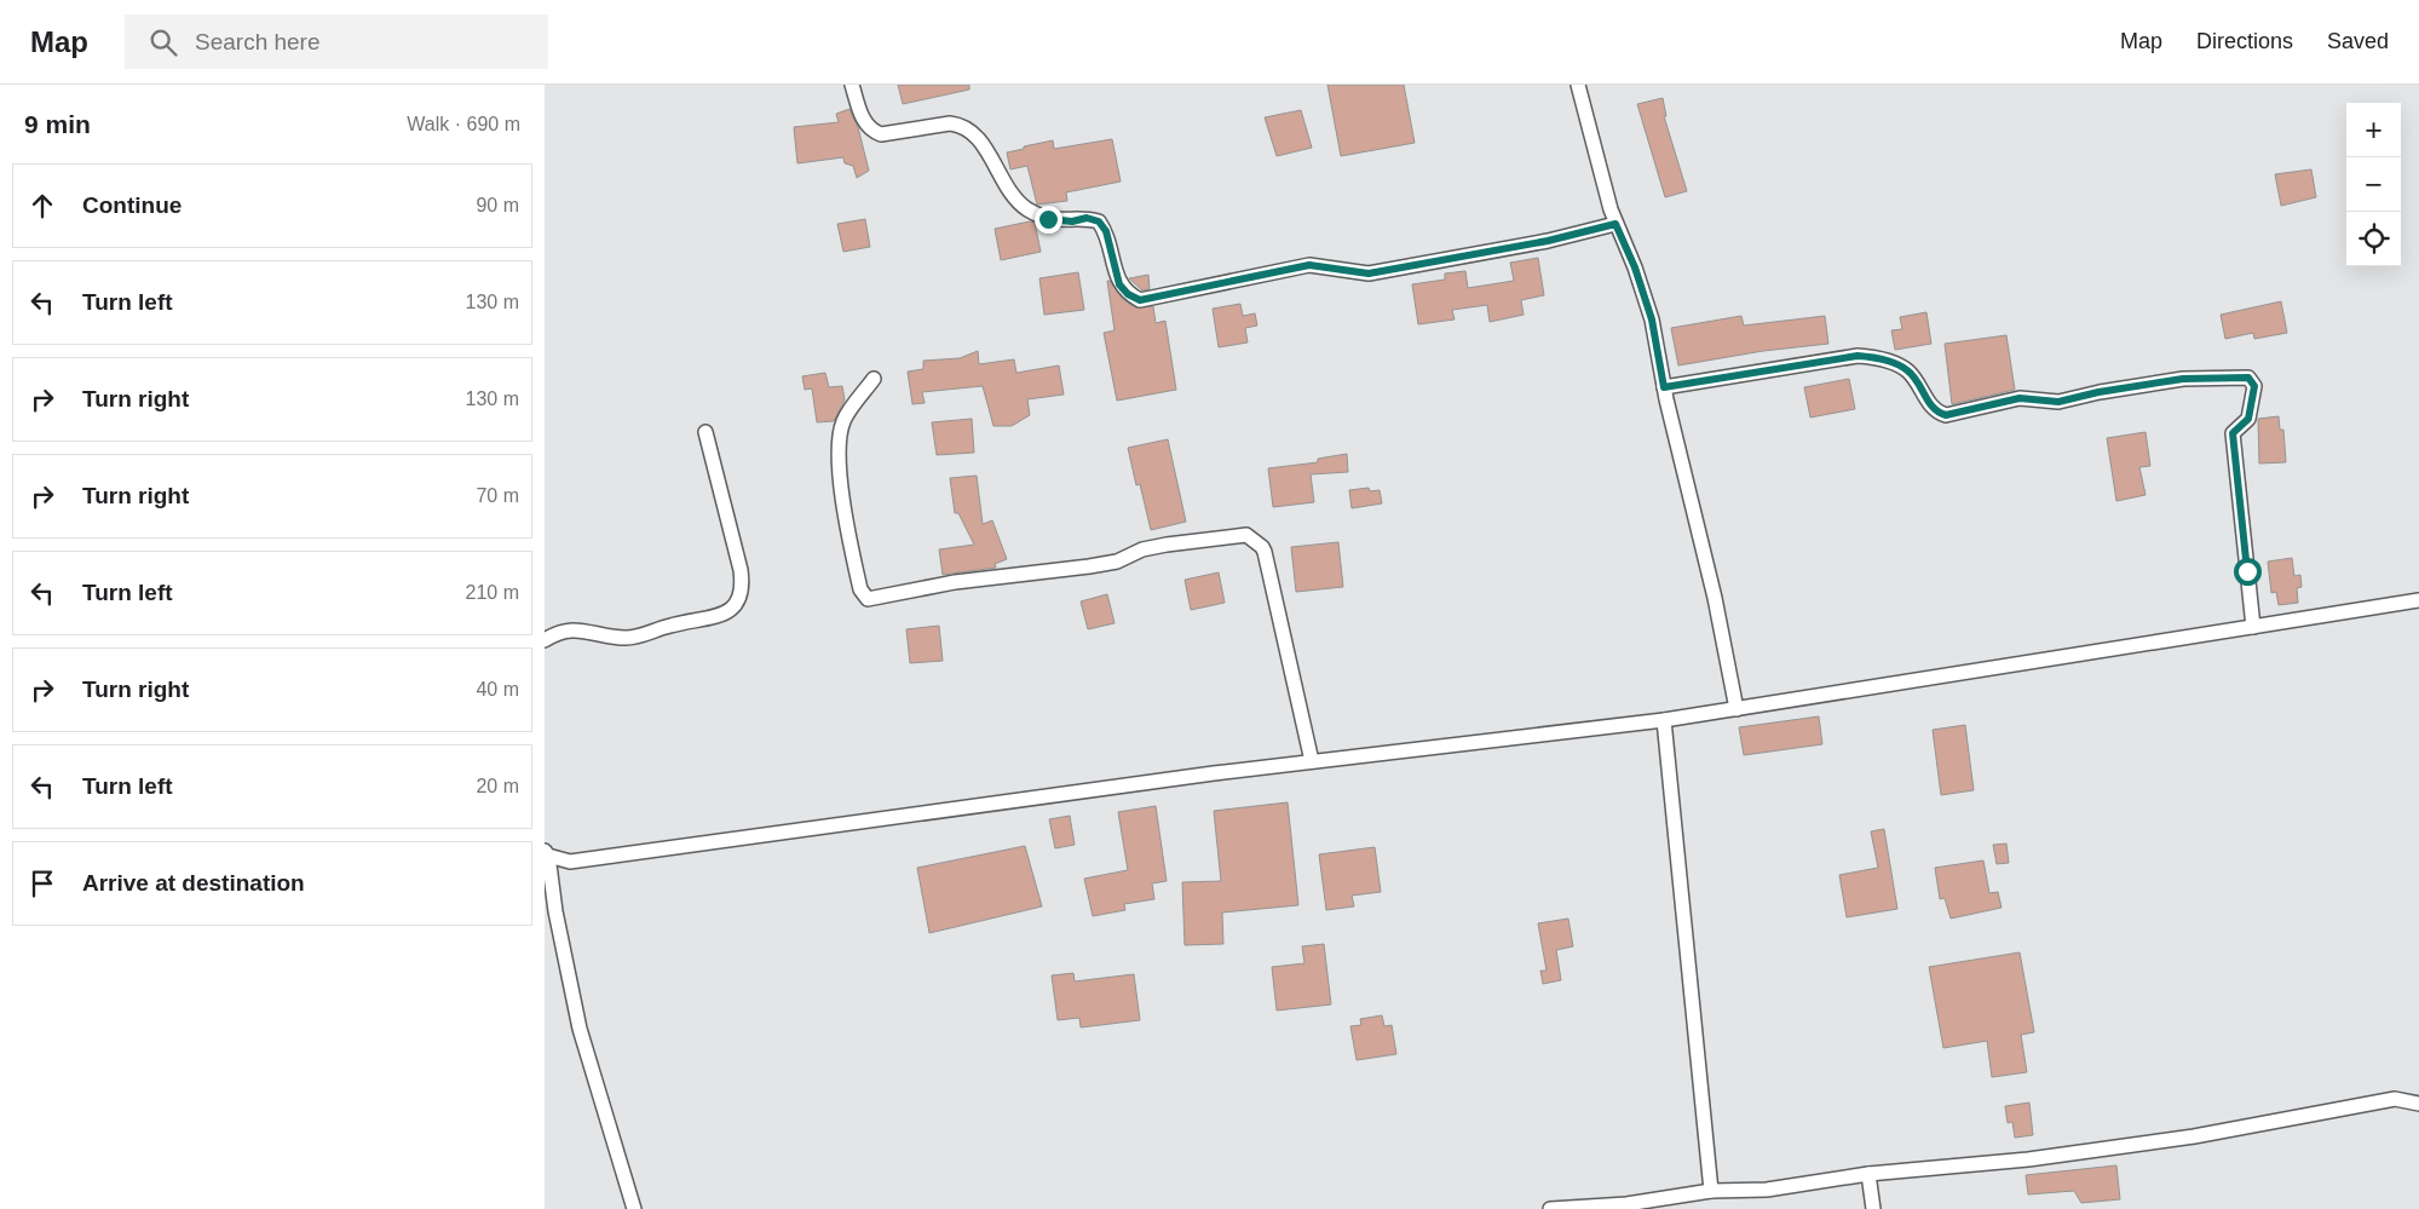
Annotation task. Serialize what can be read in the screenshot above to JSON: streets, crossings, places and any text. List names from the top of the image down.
{
  "page": {
    "header": "Map",
    "search": "Search here",
    "nav": ["Map", "Directions", "Saved"],
    "heading": ["9 min", "Walk · 690 m"],
    "map_buttons": ["+", "−"],
    "list": [
      ["Continue", "90 m"],
      ["Turn left", "130 m"],
      ["Turn right", "130 m"],
      ["Turn right", "70 m"],
      ["Turn left", "210 m"],
      ["Turn right", "40 m"],
      ["Turn left", "20 m"],
      "Arrive at destination"
    ]
  }
}
